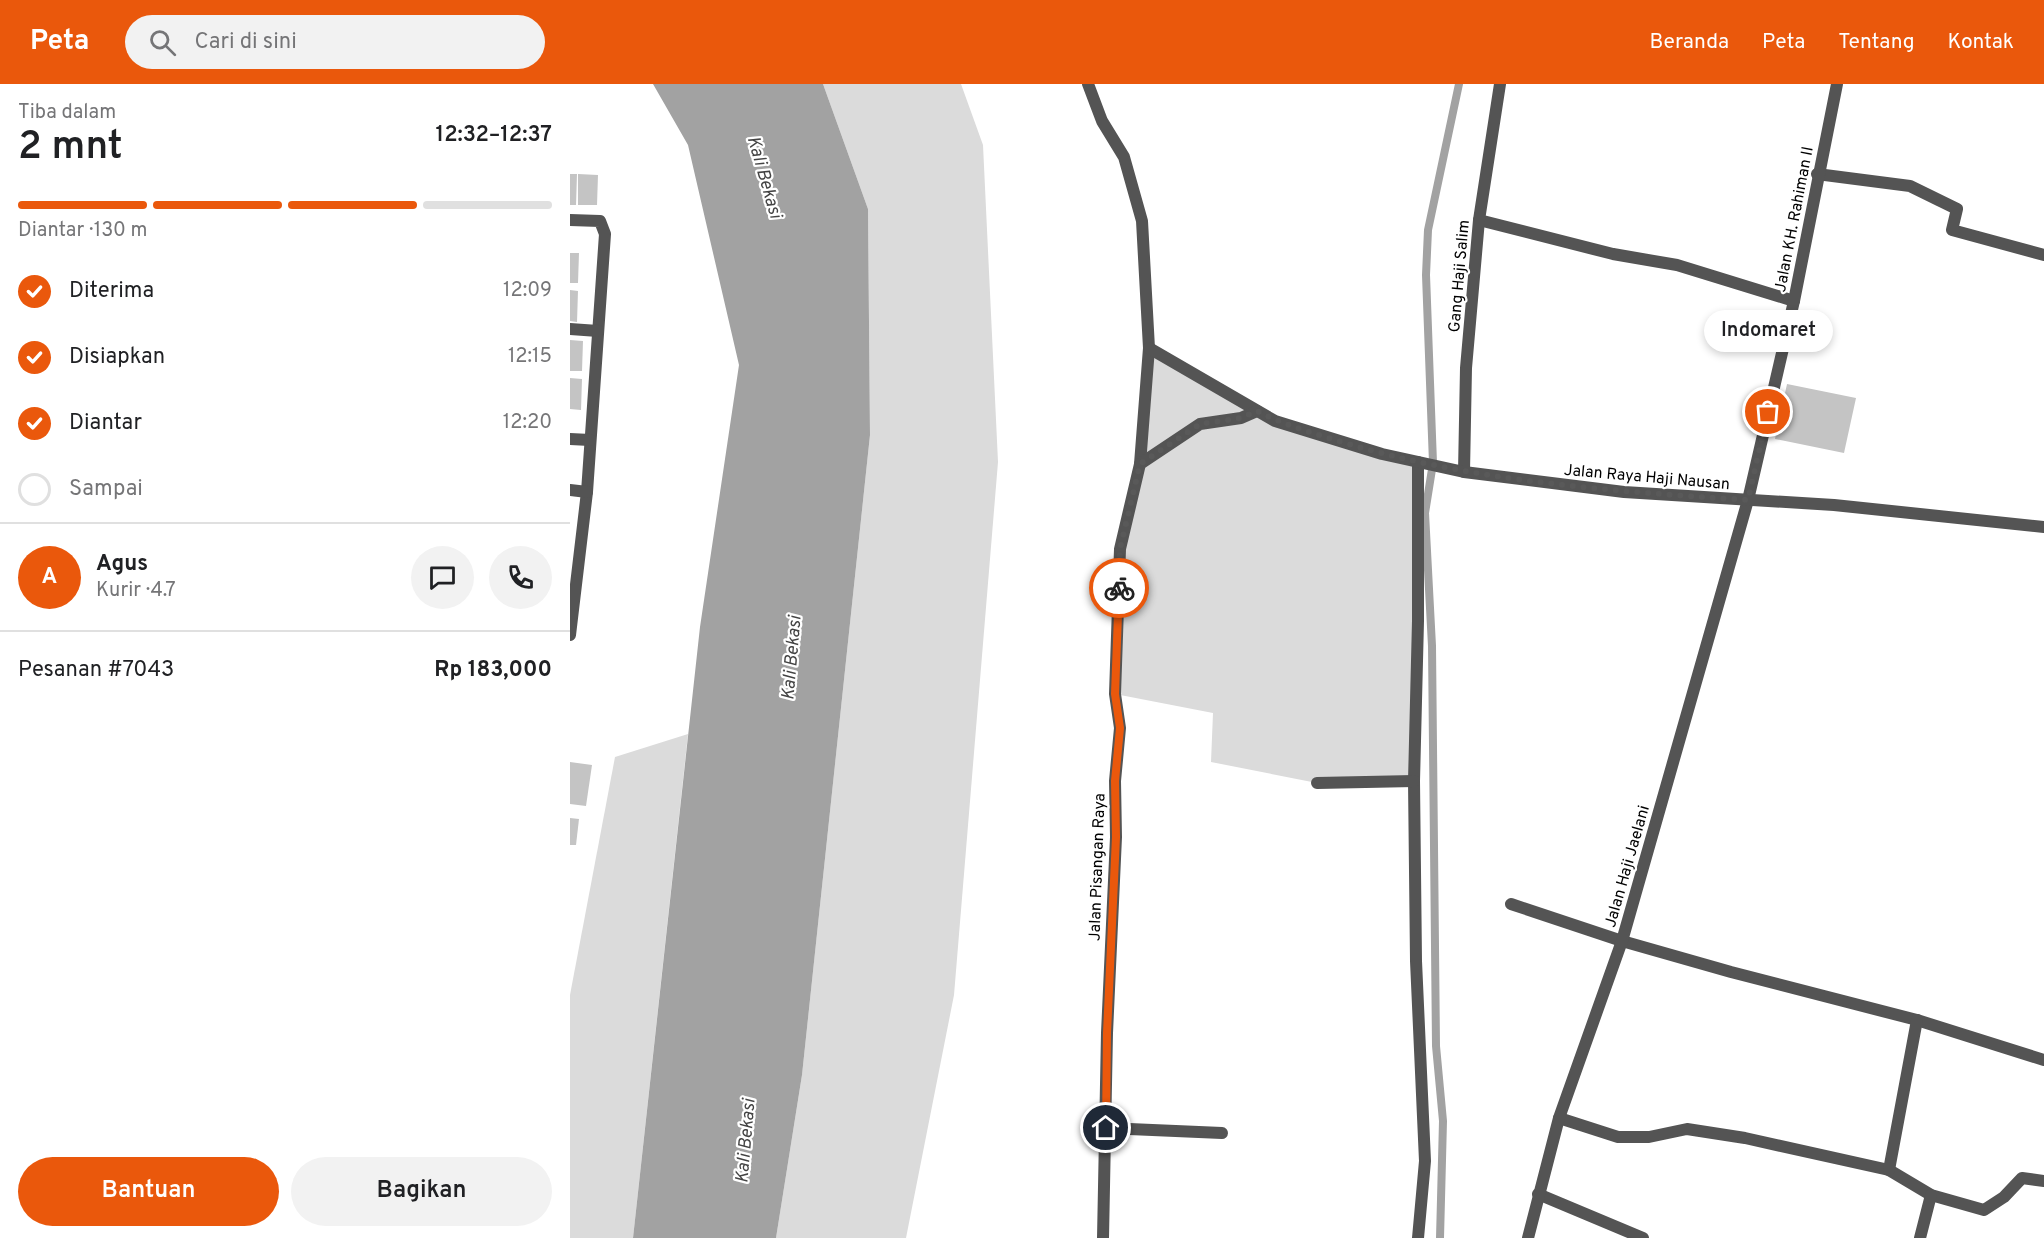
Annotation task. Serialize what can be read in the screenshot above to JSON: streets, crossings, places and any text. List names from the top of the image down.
{
  "streets": {
    "street": [
      "Jalan KH. Rahiman II",
      "Gang Haji Salim",
      "Jalan Raya Haji Nausan",
      "Jalan Haji Jaelani",
      "Jalan Pisangan Raya"
    ]
  },
  "crossings": [
    ["Jalan KH. Rahiman II", "Jalan Raya Haji Nausan"],
    ["Jalan KH. Rahiman II", "Jalan Haji Jaelani"],
    ["Gang Haji Salim", "Jalan Raya Haji Nausan"],
    ["Jalan Raya Haji Nausan", "Jalan Haji Jaelani"],
    ["Jalan Raya Haji Nausan", "Jalan Pisangan Raya"]
  ],
  "water": ["Kali Bekasi"],
  "places": ["Indomaret"],
  "page": {
    "header": "Peta",
    "search": "Cari di sini",
    "nav": [
      "Beranda",
      "Peta",
      "Tentang",
      "Kontak"
    ],
    "heading": ["2 mnt", "Tiba dalam", "12:32–12:37"],
    "panel": [
      "Agus",
      "Kurir · 4.7",
      "Pesanan #7043",
      "Rp 183,000"
    ],
    "bar": "Diantar · 130 m",
    "list": [
      ["Diterima", "12:09"],
      ["Disiapkan", "12:15"],
      ["Diantar", "12:20"],
      "Sampai"
    ],
    "bubble": "Indomaret",
    "round": "A",
    "buttons": ["Bantuan", "Bagikan"]
  }
}
